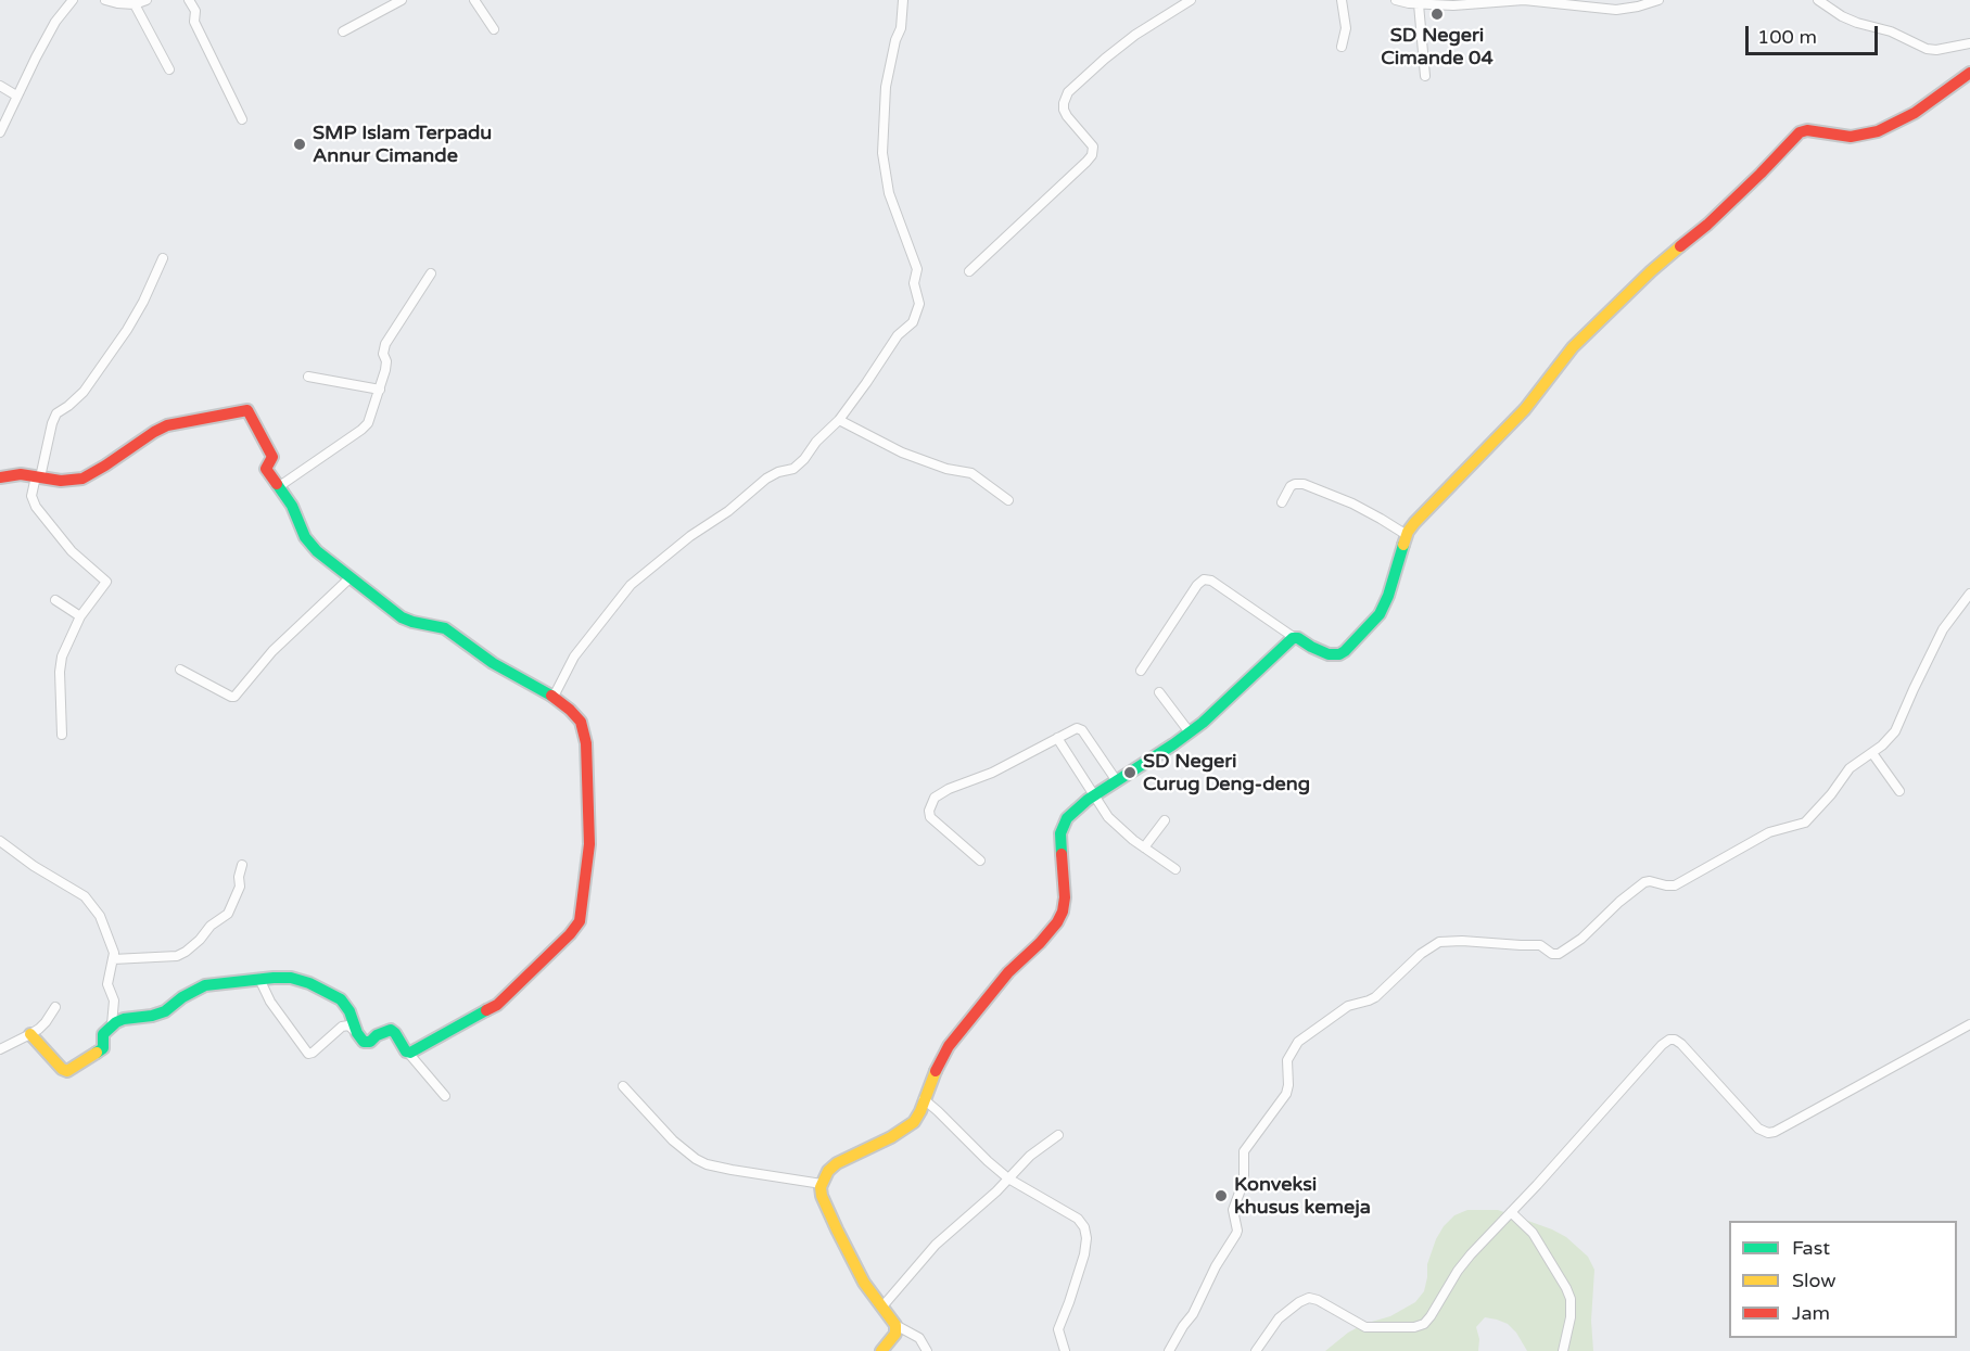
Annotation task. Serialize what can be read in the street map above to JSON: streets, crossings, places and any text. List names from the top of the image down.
{
  "places": [
    "SD Negeri Cimande 04",
    "SMP Islam Terpadu Annur Cimande",
    "SD Negeri Curug Deng-deng",
    "Konveksi khusus kemeja"
  ],
  "legend": ["Fast", "Slow", "Jam"],
  "scale_bar": "100 m"
}
